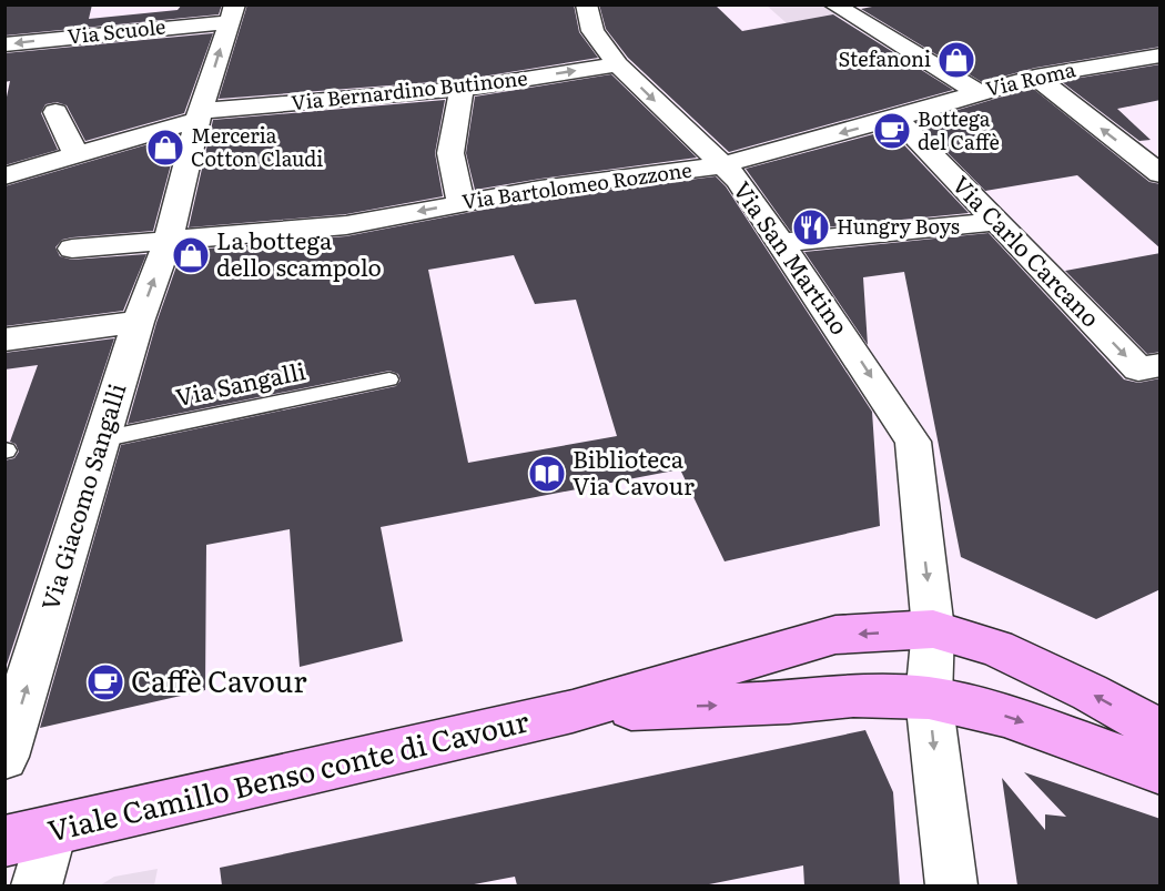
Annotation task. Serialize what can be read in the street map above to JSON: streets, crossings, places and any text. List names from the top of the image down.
{
  "streets": {
    "street": [
      "Via Scuole",
      "Via Roma",
      "Via Bernardino Butinone",
      "Via Bartolomeo Rozzone",
      "Via Carlo Carcano",
      "Via San Martino",
      "Via Giacomo Sangalli",
      "Viale Camillo Benso conte di Cavour"
    ],
    "lane": ["Via Sangalli"]
  },
  "crossings": [
    ["Via Scuole", "Via Giacomo Sangalli"],
    ["Via Roma", "Via Bartolomeo Rozzone"],
    ["Via Bernardino Butinone", "Via San Martino"],
    ["Via Bernardino Butinone", "Via Giacomo Sangalli"],
    ["Via Bartolomeo Rozzone", "Via Carlo Carcano"],
    ["Via Bartolomeo Rozzone", "Via San Martino"],
    ["Via Bartolomeo Rozzone", "Via Giacomo Sangalli"],
    ["Via San Martino", "Viale Camillo Benso conte di Cavour"],
    ["Via Sangalli", "Via Giacomo Sangalli"]
  ],
  "one_way": ["Via Carlo Carcano", "Via San Martino", "Via Giacomo Sangalli"],
  "places": {
    "shop": ["Stefanoni", "Merceria Cotton Claudi", "La bottega dello scampolo"],
    "cafe": ["Bottega del Caffè", "Caffè Cavour"],
    "restaurant": ["Hungry Boys"],
    "library": ["Biblioteca Via Cavour"]
  }
}
